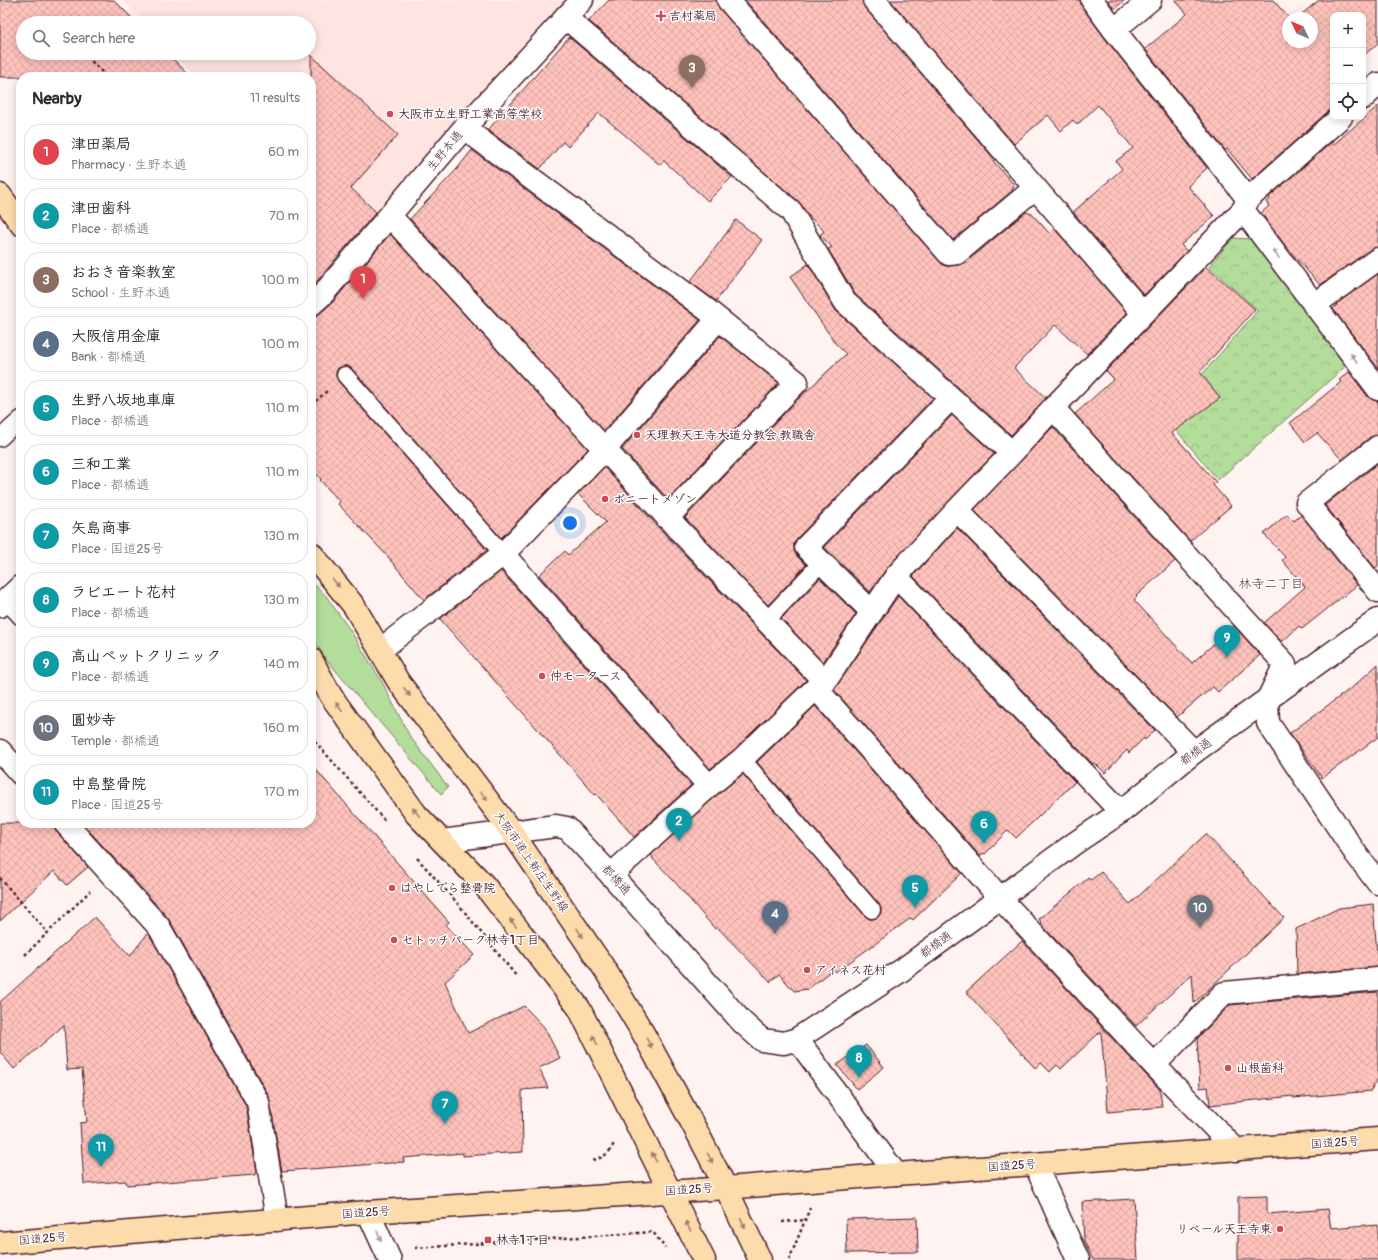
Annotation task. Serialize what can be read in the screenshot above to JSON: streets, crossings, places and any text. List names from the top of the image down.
{
  "streets": {
    "main road": ["大阪市道上新庄生野線", "国道25号"],
    "street": ["生野本通", "都橋通"]
  },
  "crossings": [
    ["都橋通", "大阪市道上新庄生野線"],
    ["大阪市道上新庄生野線", "国道25号"]
  ],
  "districts": ["林寺二丁目"],
  "places": {
    "health": ["吉村薬局"],
    "other": [
      "大阪市立生野工業高等学校",
      "天理教天王寺大道分教会 教職舎",
      "ボニートメゾン",
      "仲モータース",
      "はやしでら整骨院",
      "セトッチパーク林寺1丁目",
      "アイネス花村",
      "山根歯科",
      "リベール天王寺東"
    ],
    "transit": ["林寺1丁目"]
  },
  "north": "top left",
  "page": {
    "map_buttons": ["+", "−"],
    "search": "Search here",
    "pins": [
      "3",
      "1",
      "9",
      "2",
      "6",
      "5",
      "10",
      "4",
      "8",
      "7",
      "11"
    ],
    "heading": ["Nearby", "11 results"],
    "list": [
      {
        "mark": "1",
        "name": "津田薬局",
        "note": "Pharmacy · 生野本通",
        "value": "60 m"
      },
      {
        "mark": "2",
        "name": "津田歯科",
        "note": "Place · 都橋通",
        "value": "70 m"
      },
      {
        "mark": "3",
        "name": "おおき音楽教室",
        "note": "School · 生野本通",
        "value": "100 m"
      },
      {
        "mark": "4",
        "name": "大阪信用金庫",
        "note": "Bank · 都橋通",
        "value": "100 m"
      },
      {
        "mark": "5",
        "name": "生野八坂地車庫",
        "note": "Place · 都橋通",
        "value": "110 m"
      },
      {
        "mark": "6",
        "name": "三和工業",
        "note": "Place · 都橋通",
        "value": "110 m"
      },
      {
        "mark": "7",
        "name": "矢島商事",
        "note": "Place · 国道25号",
        "value": "130 m"
      },
      {
        "mark": "8",
        "name": "ラビエート花村",
        "note": "Place · 都橋通",
        "value": "130 m"
      },
      {
        "mark": "9",
        "name": "高山ペットクリニック",
        "note": "Place · 都橋通",
        "value": "140 m"
      },
      {
        "mark": "10",
        "name": "圓妙寺",
        "note": "Temple · 都橋通",
        "value": "160 m"
      },
      {
        "mark": "11",
        "name": "中島整骨院",
        "note": "Place · 国道25号",
        "value": "170 m"
      }
    ]
  }
}
